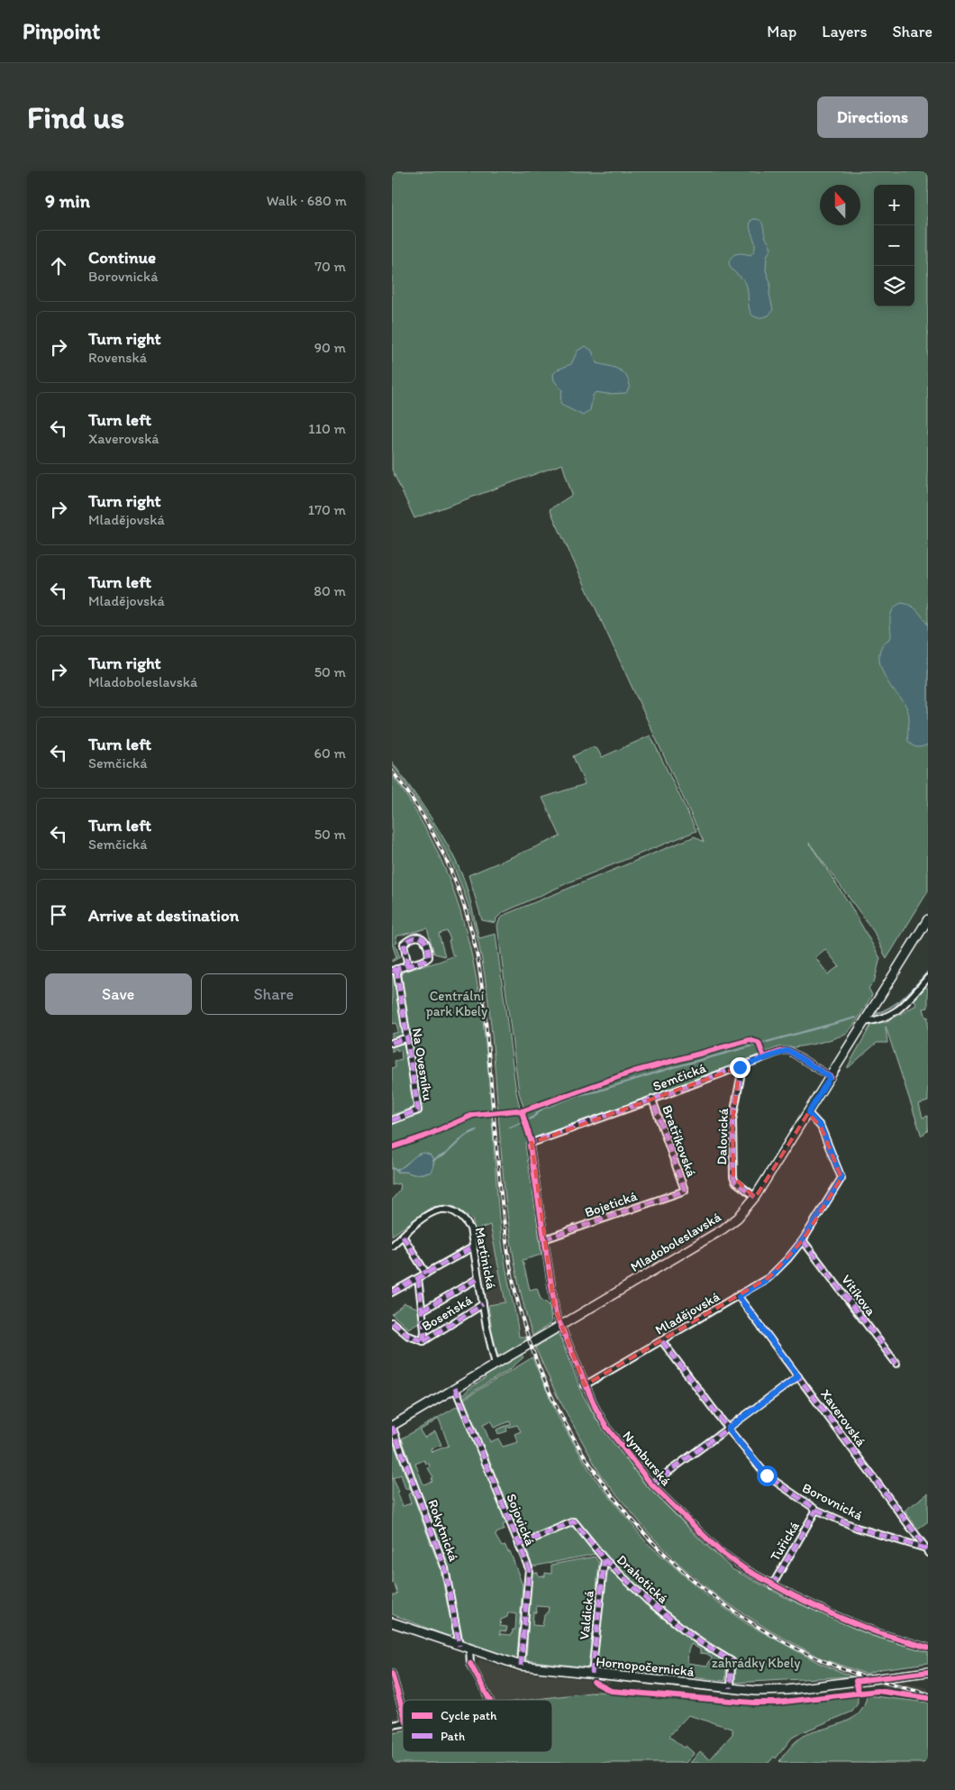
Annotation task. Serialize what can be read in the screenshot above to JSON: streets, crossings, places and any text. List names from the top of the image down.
{
  "streets": {
    "main road": ["Mladoboleslavská", "Hornopočernická"],
    "street": [
      "Na Ovesníku",
      "Semčická",
      "Dalovická",
      "Bratříkovská",
      "Bojetická",
      "Martinická",
      "Vitíkova",
      "Boseňská",
      "Mladějovská",
      "Xaverovská",
      "Nymburská",
      "Borovnická",
      "Sojovická",
      "Rokytnická",
      "Tuřická",
      "Drahotická",
      "Valdická"
    ]
  },
  "crossings": [
    ["Semčická", "Dalovická"],
    ["Semčická", "Bratříkovská"],
    ["Semčická", "Mladoboleslavská"],
    ["Semčická", "Nymburská"],
    ["Dalovická", "Mladoboleslavská"],
    ["Bratříkovská", "Bojetická"],
    ["Bojetická", "Nymburská"],
    ["Mladoboleslavská", "Martinická"],
    ["Mladoboleslavská", "Mladějovská"],
    ["Mladoboleslavská", "Nymburská"],
    ["Mladoboleslavská", "Sojovická"],
    ["Mladoboleslavská", "Rokytnická"],
    ["Martinická", "Boseňská"],
    ["Vitíkova", "Mladějovská"],
    ["Mladějovská", "Xaverovská"],
    ["Mladějovská", "Nymburská"],
    ["Mladějovská", "Borovnická"],
    ["Xaverovská", "Borovnická"],
    ["Nymburská", "Tuřická"],
    ["Borovnická", "Tuřická"],
    ["Sojovická", "Drahotická"],
    ["Sojovická", "Hornopočernická"],
    ["Rokytnická", "Hornopočernická"],
    ["Drahotická", "Valdická"],
    ["Drahotická", "Hornopočernická"],
    ["Valdická", "Hornopočernická"]
  ],
  "parks": ["Centrální park Kbely", "zahrádky Kbely"],
  "legend": ["Cycle path", "Path"],
  "north": "top",
  "page": {
    "header": "Pinpoint",
    "nav": ["Map", "Layers", "Share"],
    "buttons": [
      "Directions",
      ["Save", "Share"]
    ],
    "title": "Find us",
    "heading": ["9 min", "Walk · 680 m"],
    "map_buttons": ["+", "−"],
    "list": [
      ["Continue", "Borovnická", "70 m"],
      ["Turn right", "Rovenská", "90 m"],
      ["Turn left", "Xaverovská", "110 m"],
      ["Turn right", "Mladějovská", "170 m"],
      ["Turn left", "Mladějovská", "80 m"],
      ["Turn right", "Mladoboleslavská", "50 m"],
      ["Turn left", "Semčická", "60 m"],
      ["Turn left", "Semčická", "50 m"],
      "Arrive at destination"
    ]
  }
}
